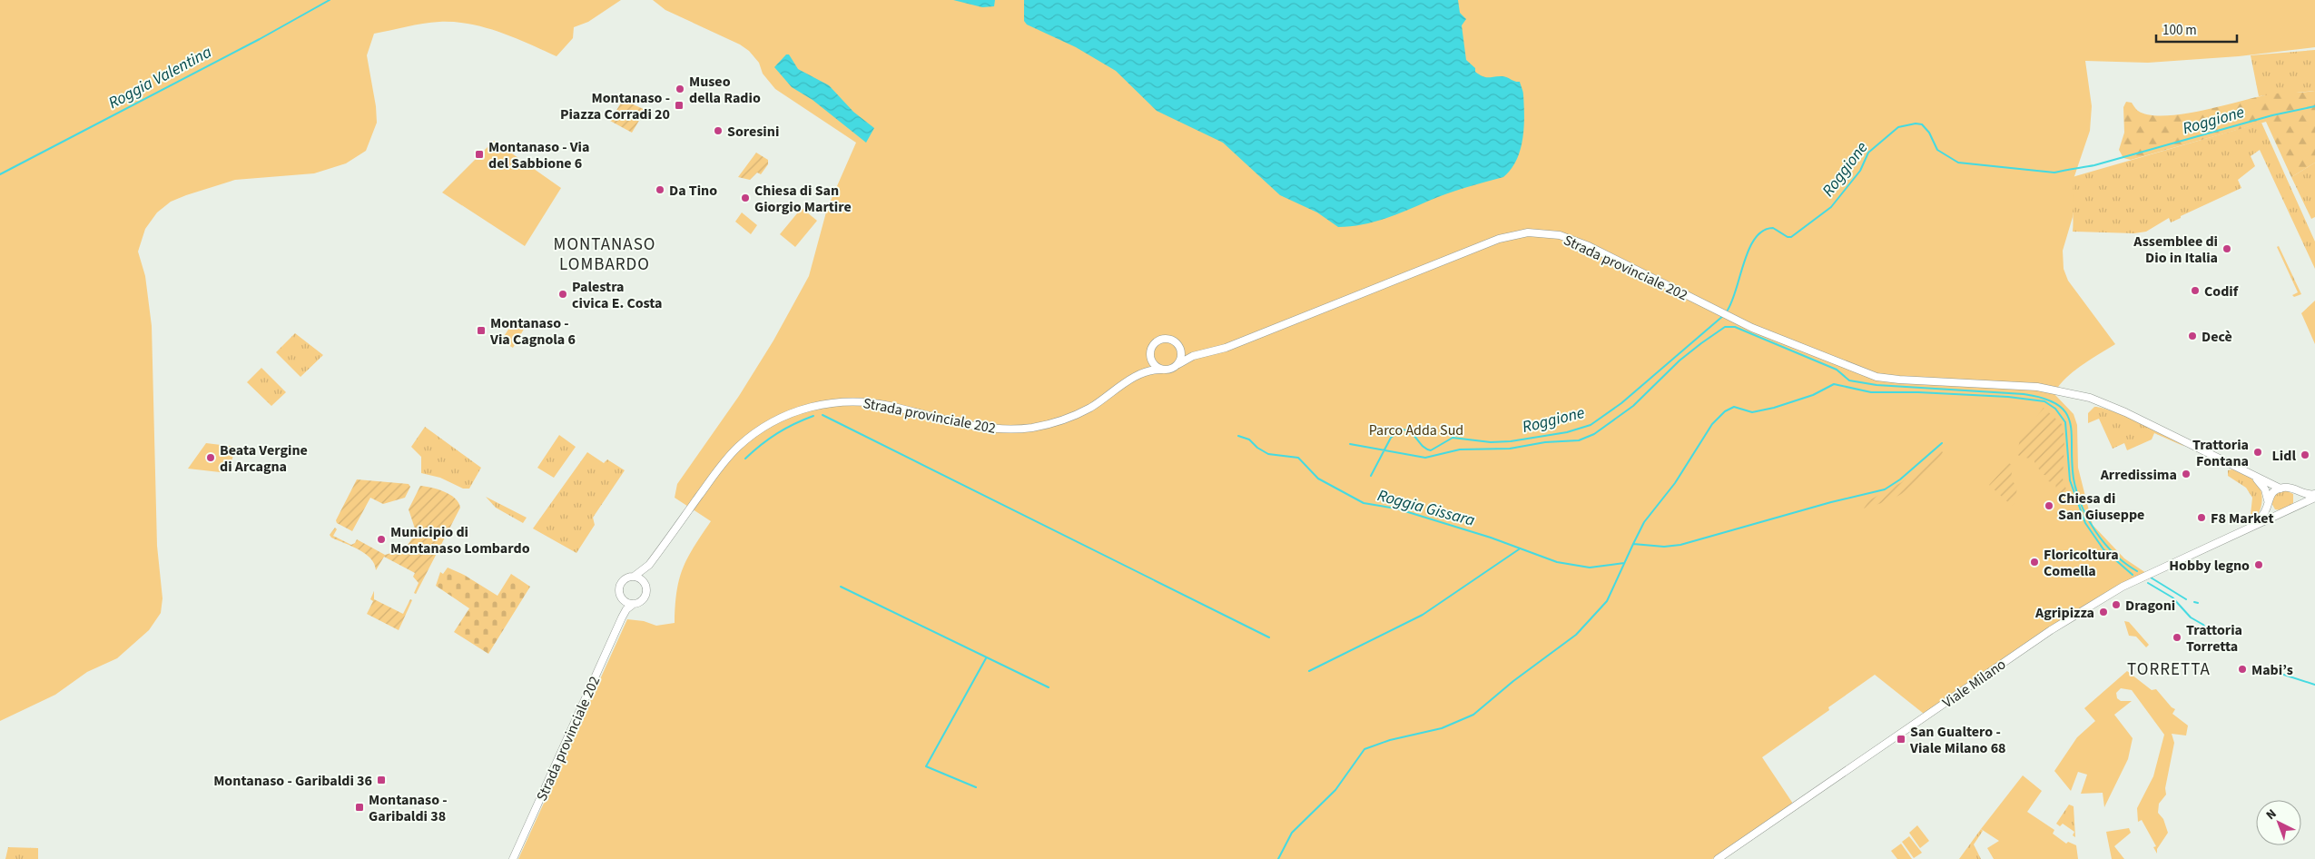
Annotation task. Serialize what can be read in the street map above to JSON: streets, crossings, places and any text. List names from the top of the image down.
{
  "streets": {
    "street": ["Strada provinciale 202", "Viale Milano"]
  },
  "crossings": [
    ["Strada provinciale 202", "Viale Milano"]
  ],
  "districts": ["MONTANASO LOMBARDO", "TORRETTA"],
  "water": ["Roggia Valentina", "Roggione", "Roggia Gissara"],
  "parks": ["Parco Adda Sud"],
  "places": {
    "other": [
      "Museo della Radio",
      "Soresini",
      "Da Tino",
      "Chiesa di San Giorgio Martire",
      "Assemblee di Dio in Italia",
      "Codif",
      "Palestra civica E. Costa",
      "Decè",
      "Trattoria Fontana",
      "Lidl",
      "Beata Vergine di Arcagna",
      "Arredissima",
      "Chiesa di San Giuseppe",
      "F8 Market",
      "Municipio di Montanaso Lombardo",
      "Floricoltura Comella",
      "Hobby legno",
      "Dragoni",
      "Agripizza",
      "Trattoria Torretta",
      "Mabi’s"
    ],
    "transit": [
      "Montanaso - Piazza Corradi 20",
      "Montanaso - Via del Sabbione 6",
      "Montanaso - Via Cagnola 6",
      "San Gualtero - Viale Milano 68",
      "Montanaso - Garibaldi 36",
      "Montanaso - Garibaldi 38"
    ]
  },
  "scale_bar": "100 m",
  "north": "top left"
}
